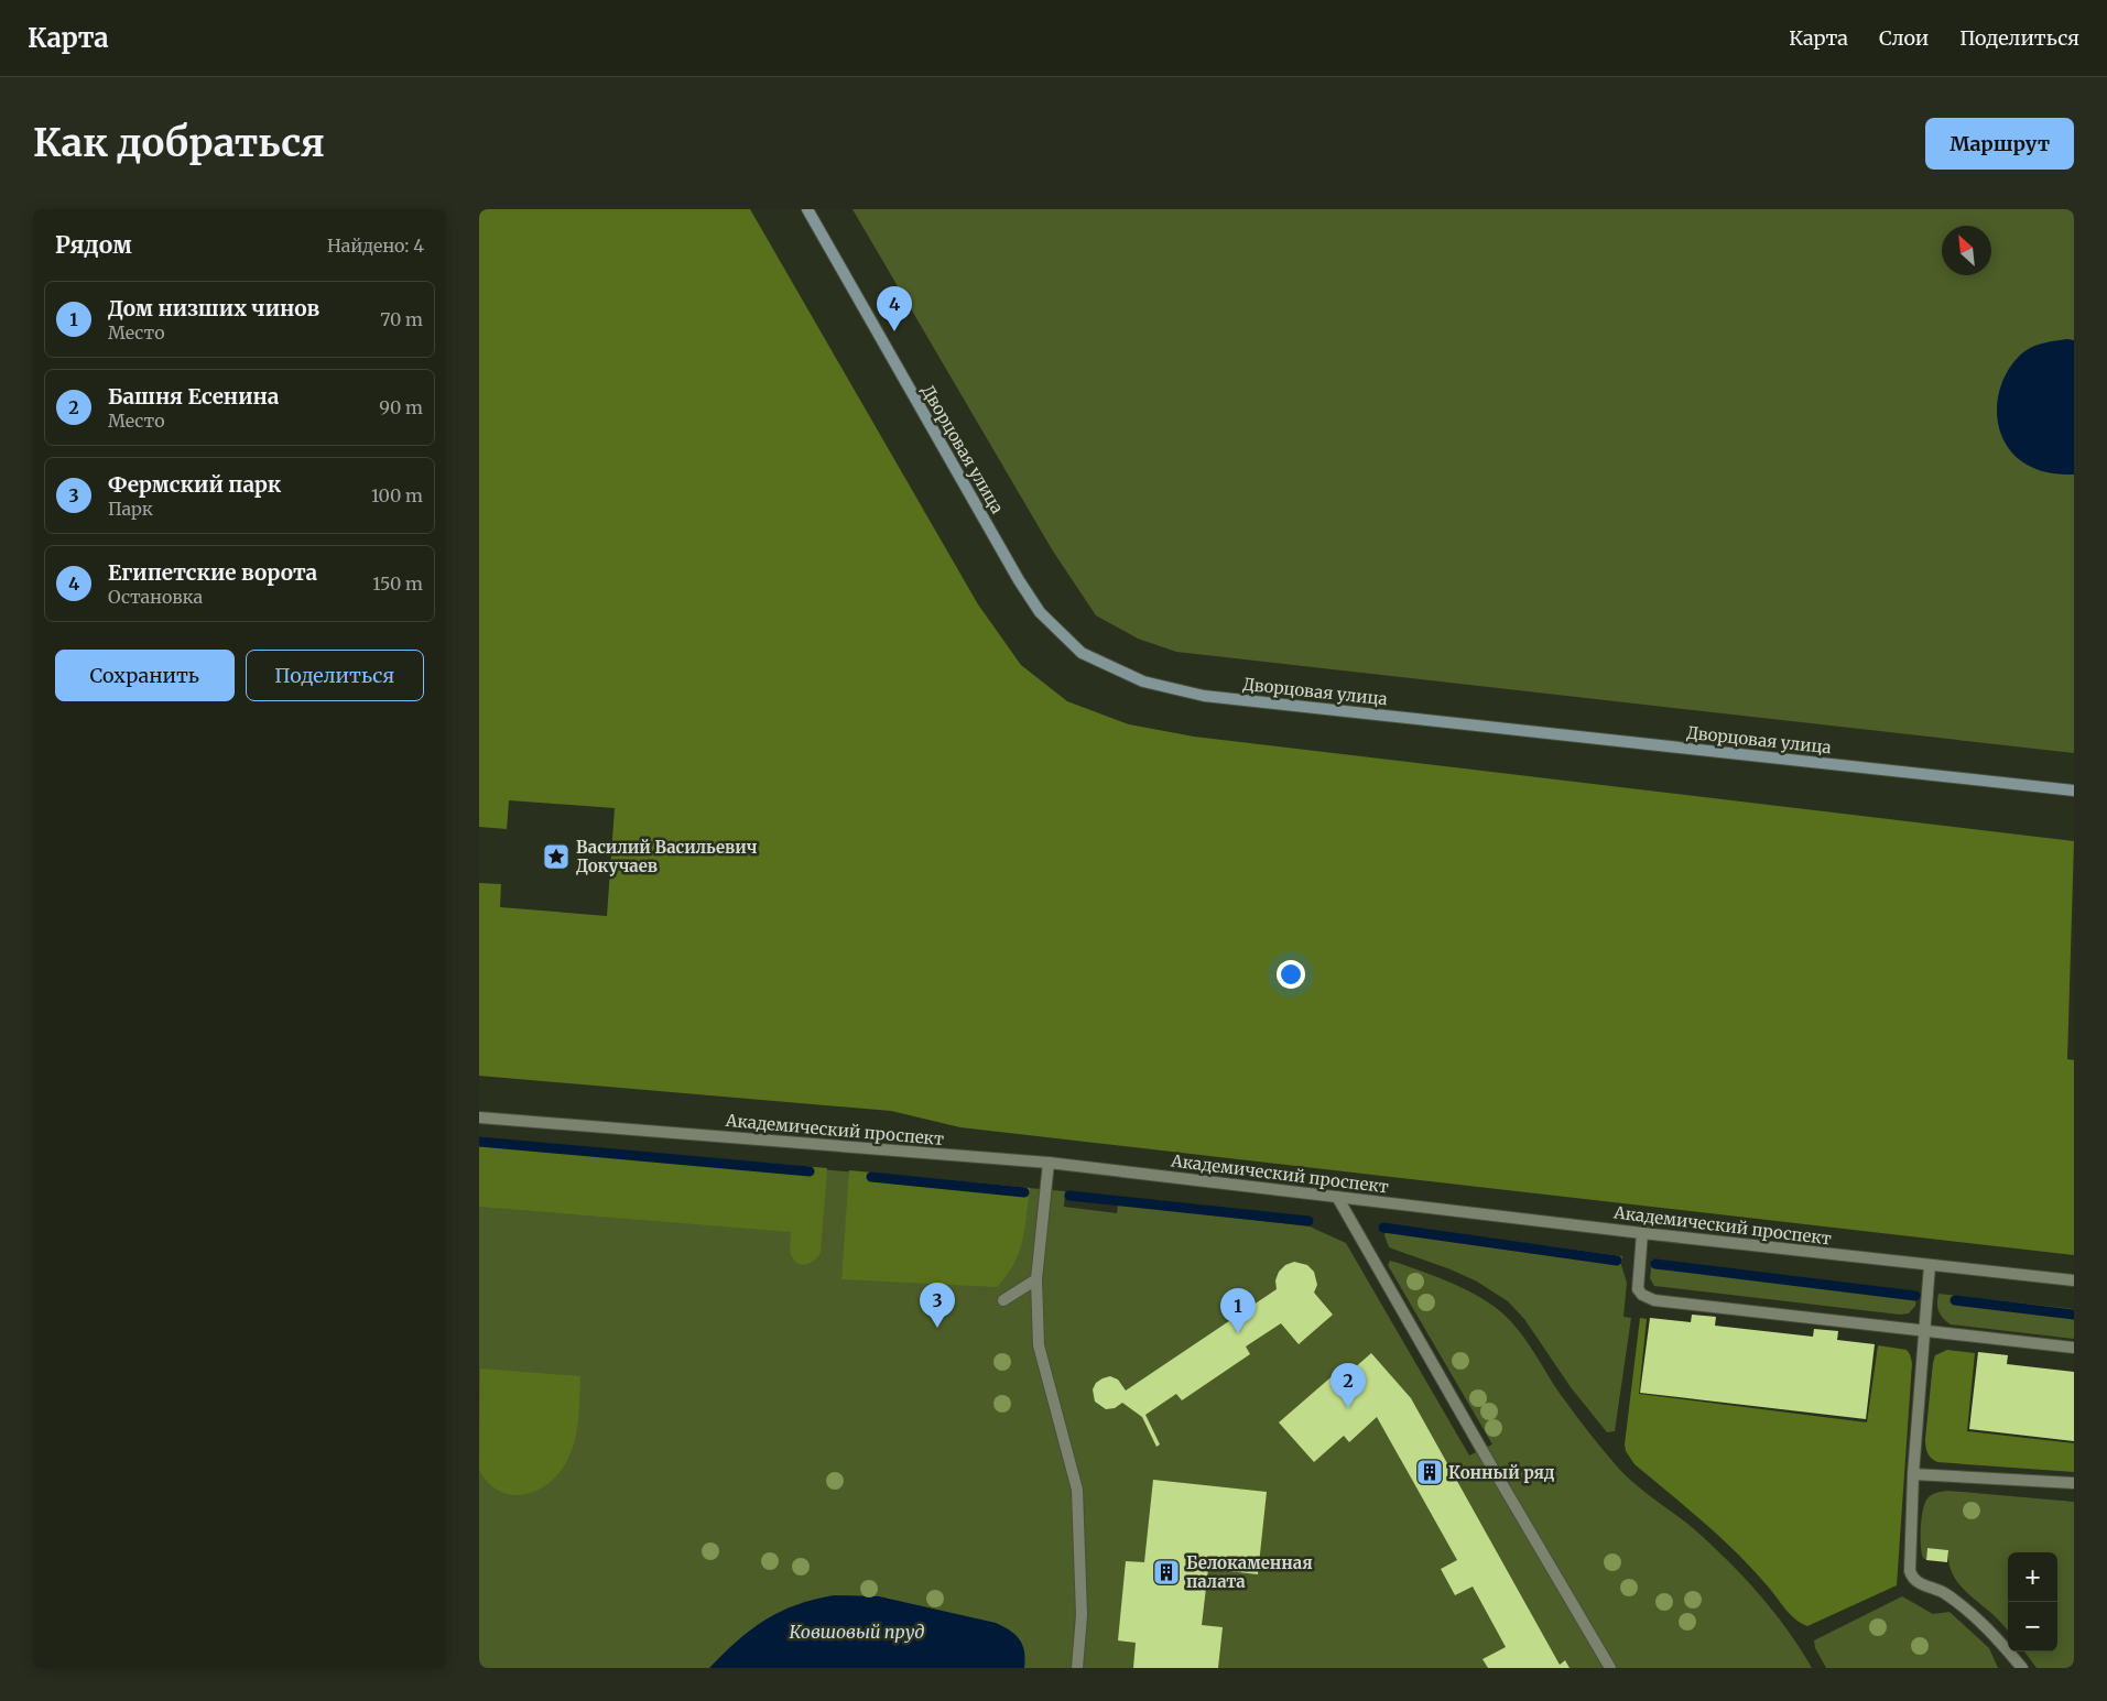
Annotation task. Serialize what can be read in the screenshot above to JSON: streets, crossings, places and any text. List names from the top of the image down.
{
  "streets": {
    "main road": ["Дворцовая улица"],
    "street": ["Академический проспект"]
  },
  "water": ["Ковшовый пруд"],
  "places": {
    "place": ["Василий Васильевич Докучаев"],
    "building": ["Конный ряд", "Белокаменная палата"]
  },
  "north": "top left",
  "page": {
    "header": "Карта",
    "nav": ["Карта", "Слои", "Поделиться"],
    "buttons": [
      "Маршрут",
      ["Сохранить", "Поделиться"]
    ],
    "title": "Как добраться",
    "heading": ["Рядом", "Найдено: 4"],
    "list": [
      {
        "mark": "1",
        "name": "Дом низших чинов",
        "note": "Место",
        "value": "70 m"
      },
      {
        "mark": "2",
        "name": "Башня Есенина",
        "note": "Место",
        "value": "90 m"
      },
      {
        "mark": "3",
        "name": "Фермский парк",
        "note": "Парк",
        "value": "100 m"
      },
      {
        "mark": "4",
        "name": "Египетские ворота",
        "note": "Остановка",
        "value": "150 m"
      }
    ],
    "pins": [
      "4",
      "3",
      "1",
      "2"
    ],
    "map_buttons": ["+", "−"]
  }
}
